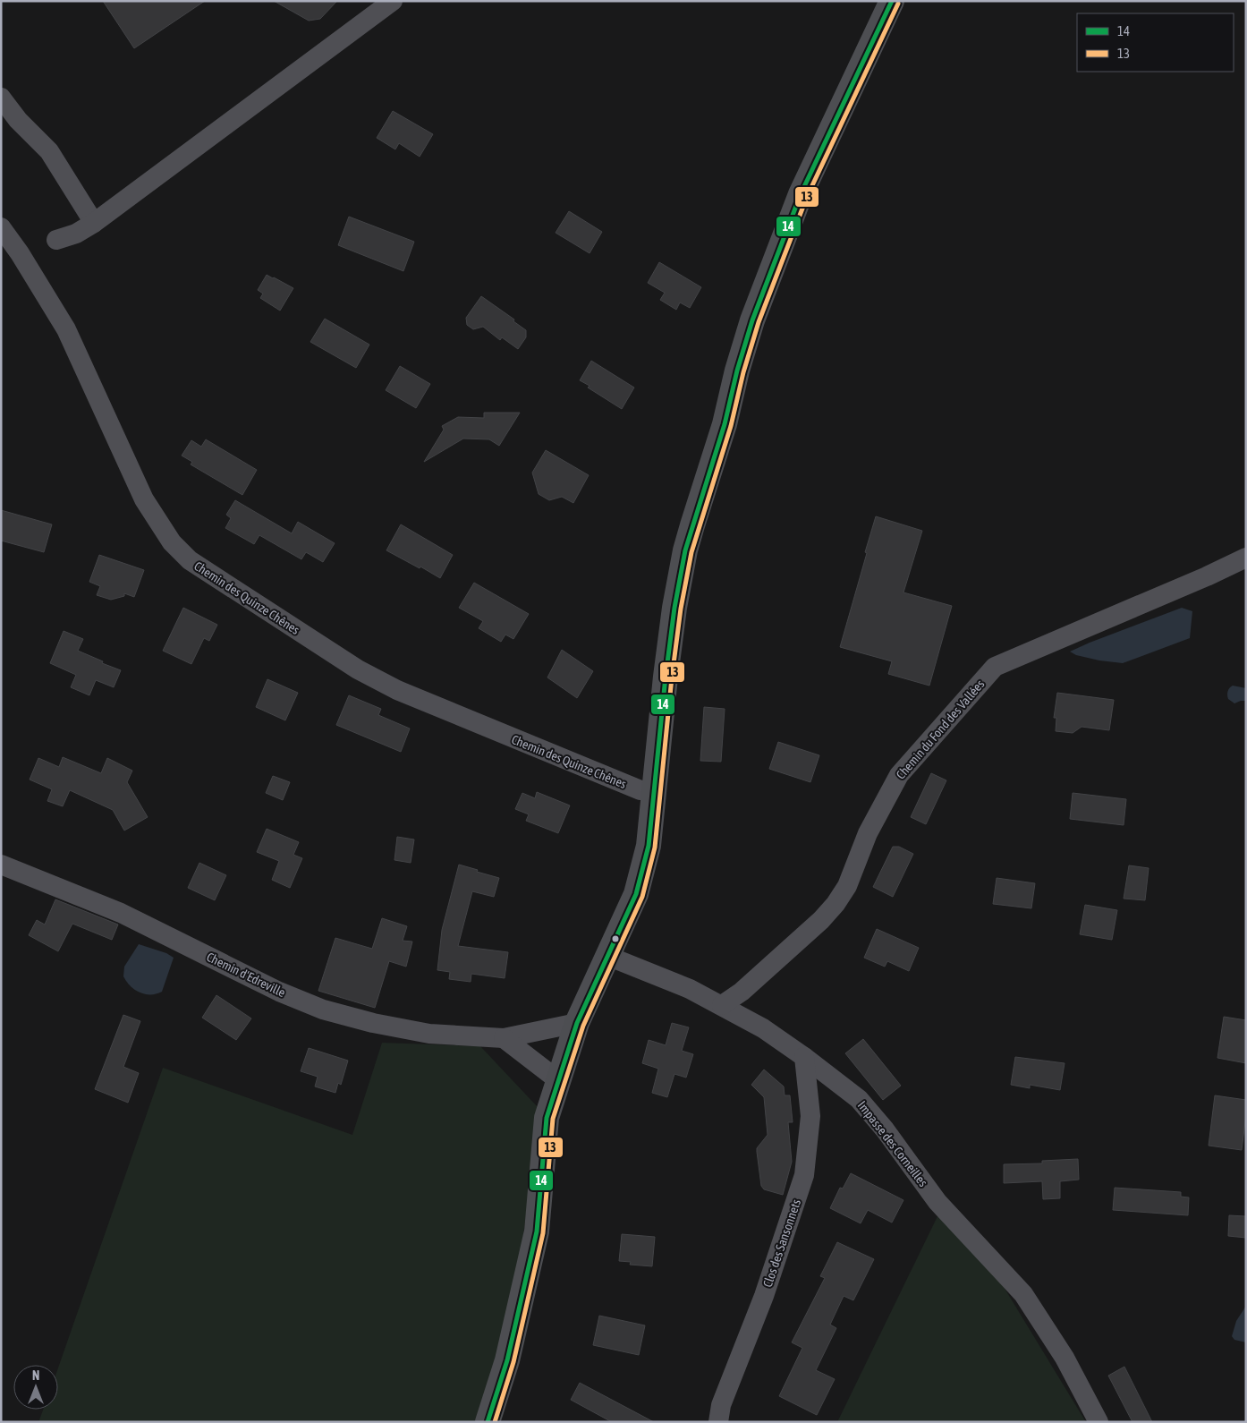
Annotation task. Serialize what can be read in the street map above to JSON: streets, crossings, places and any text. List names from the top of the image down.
{
  "streets": {
    "street": [
      "Chemin des Quinze Chênes",
      "Chemin du Fond des Vallées",
      "Chemin d'Edreville",
      "Impasse des Corneilles",
      "Clos des Sansonnets"
    ]
  },
  "crossings": [
    ["Chemin du Fond des Vallées", "Impasse des Corneilles"],
    ["Impasse des Corneilles", "Clos des Sansonnets"]
  ],
  "lines": ["transit line 14", "transit line 13"],
  "legend": ["14", "13"],
  "north": "top"
}
